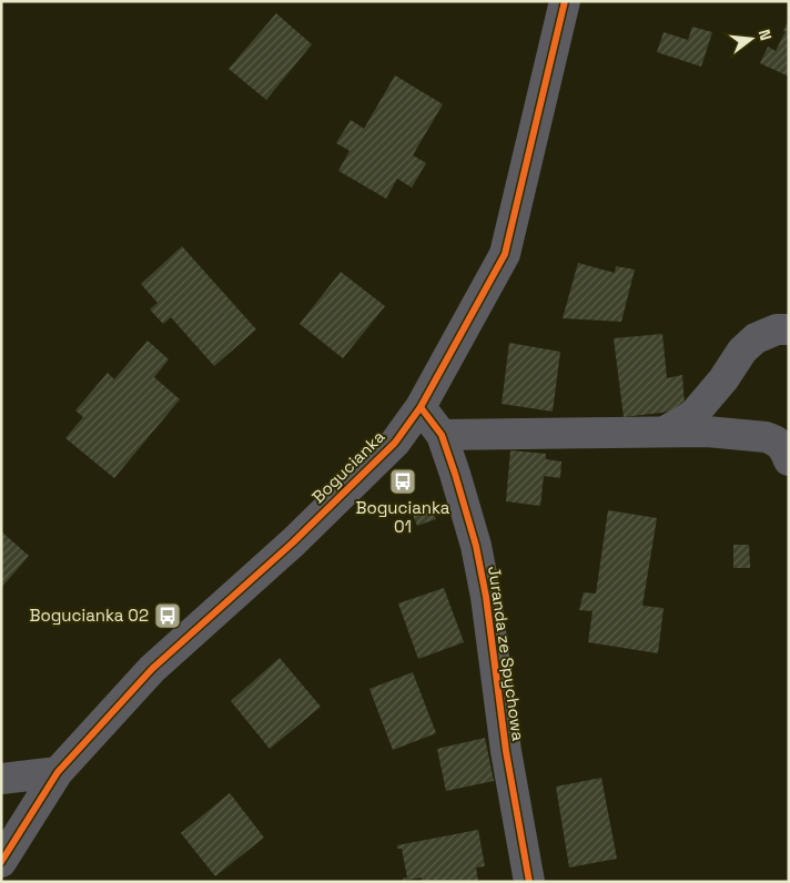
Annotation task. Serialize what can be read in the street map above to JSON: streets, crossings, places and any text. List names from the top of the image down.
{
  "streets": {
    "street": ["Bogucianka", "Juranda ze Spychowa"]
  },
  "crossings": [
    ["Bogucianka", "Juranda ze Spychowa"]
  ],
  "places": {
    "bus stop": ["Bogucianka 01", "Bogucianka 02"]
  },
  "north": "right"
}
